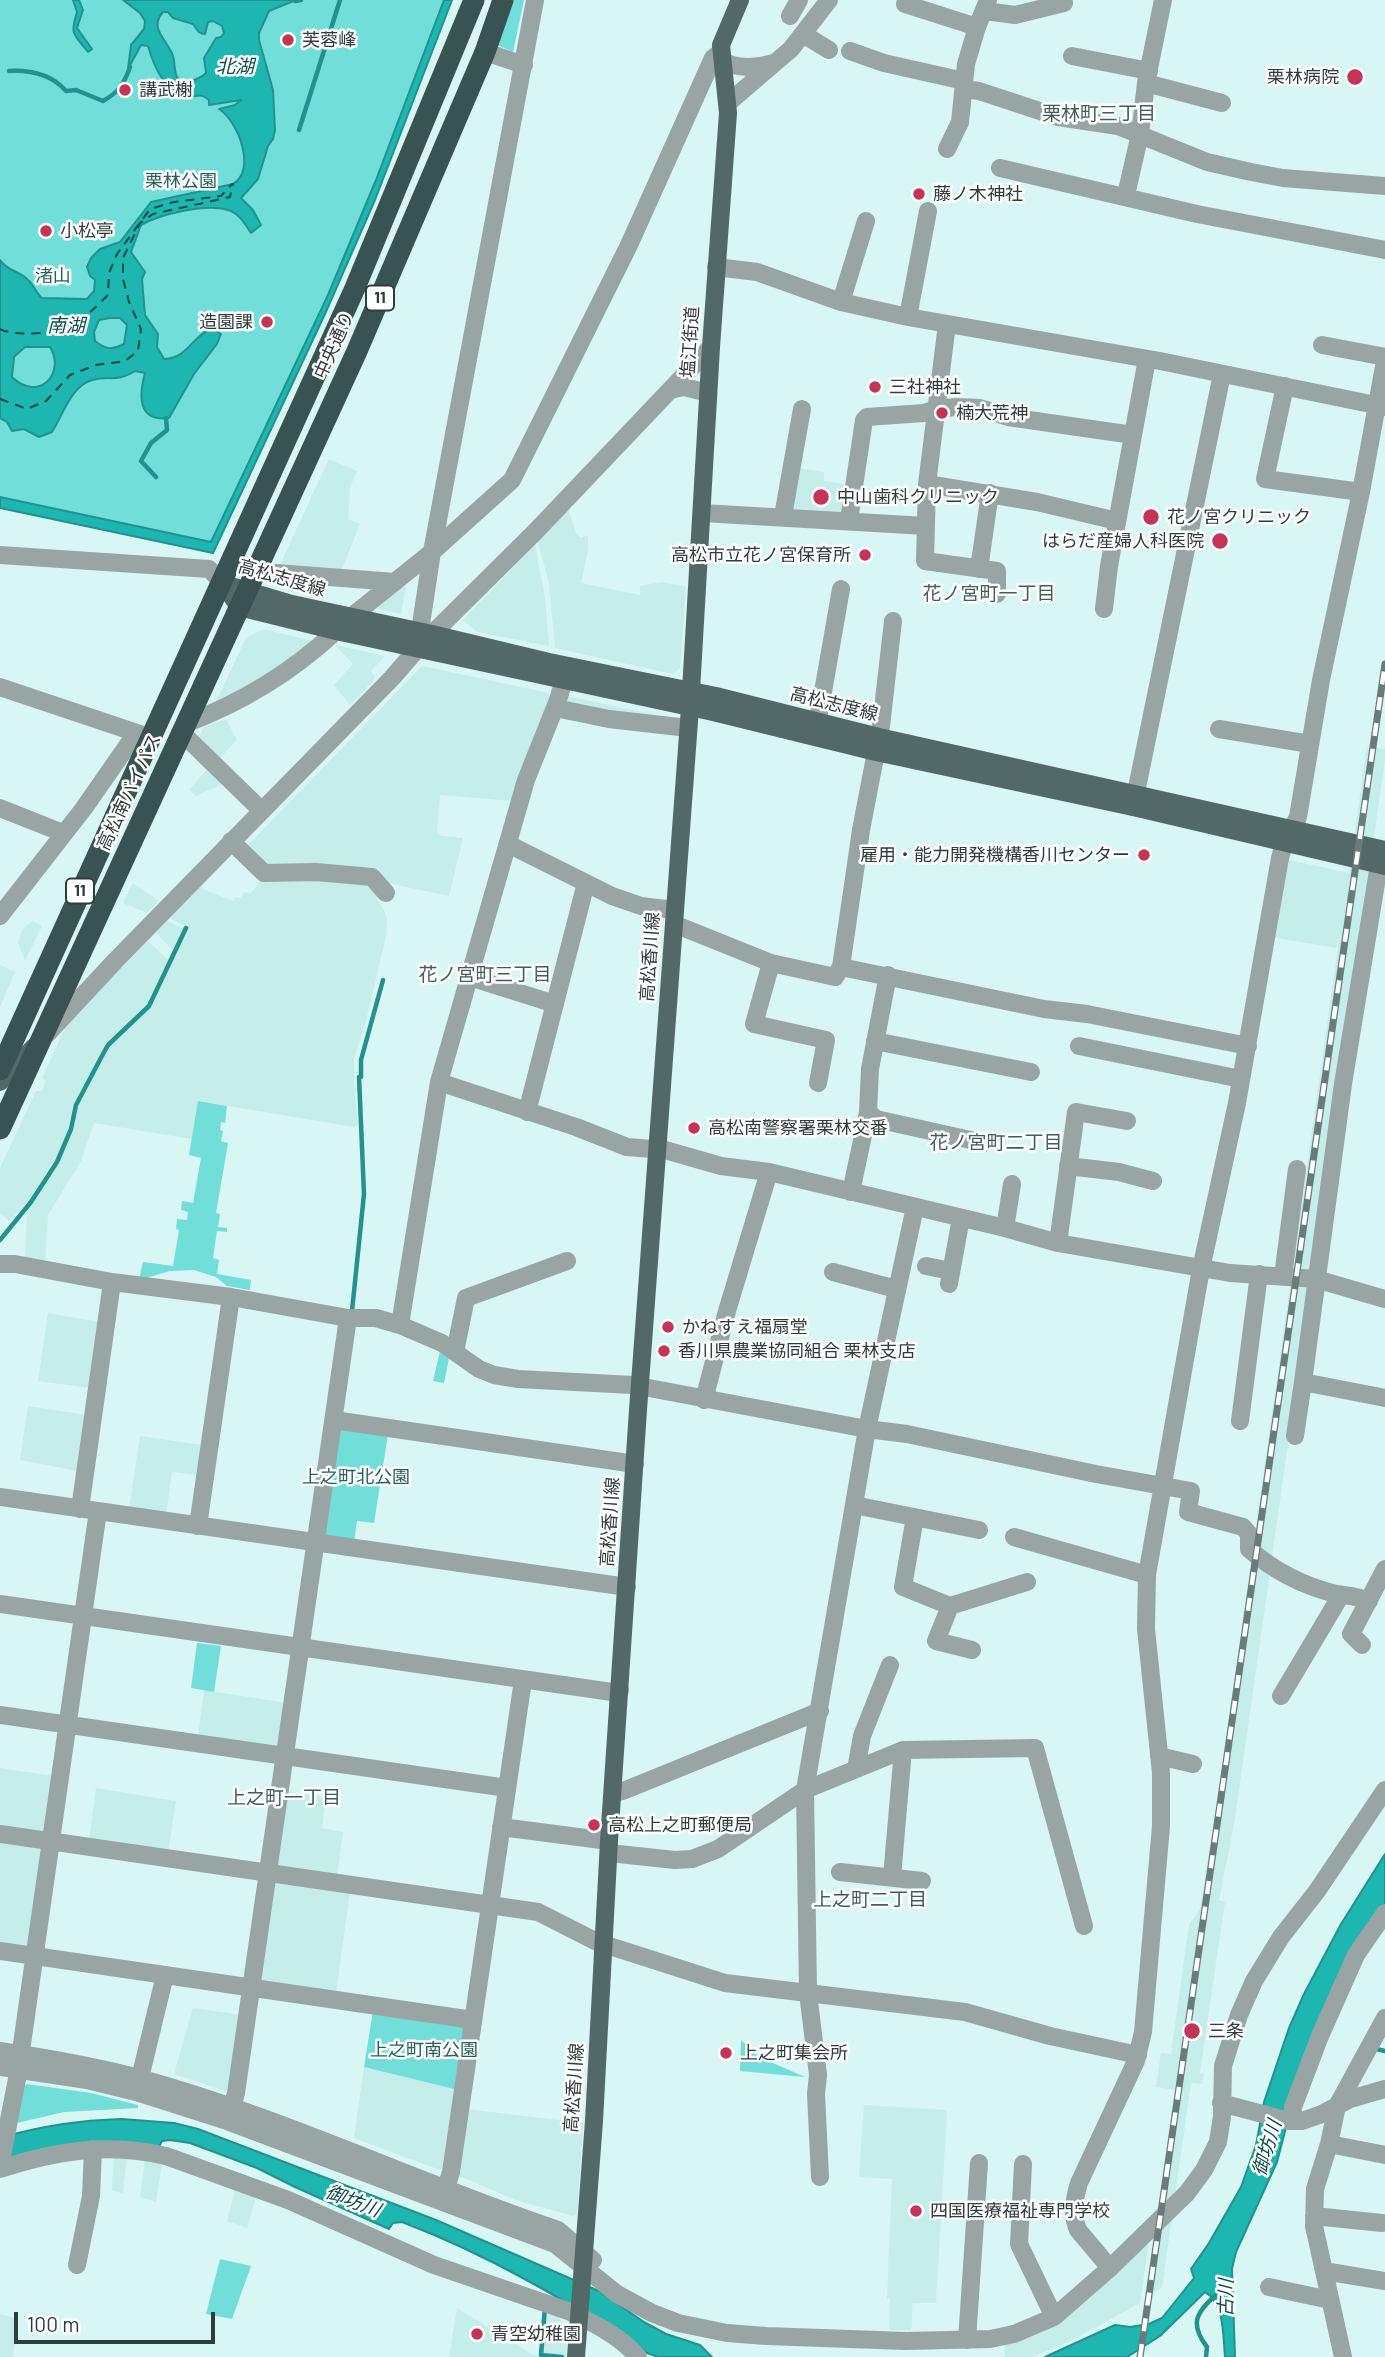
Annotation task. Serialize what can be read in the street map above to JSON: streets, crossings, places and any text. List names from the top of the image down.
{
  "streets": {
    "highway": ["11", "中央通り", "高松南バイパス"],
    "main road": ["塩江街道", "高松志度線", "高松香川線"]
  },
  "crossings": [
    ["塩江街道", "高松志度線"],
    ["塩江街道", "高松香川線"],
    ["中央通り", "高松志度線"],
    ["中央通り", "高松南バイパス"],
    ["高松志度線", "高松香川線"]
  ],
  "districts": [
    "栗林町三丁目",
    "花ノ宮町一丁目",
    "花ノ宮町三丁目",
    "花ノ宮町二丁目",
    "上之町一丁目",
    "上之町二丁目"
  ],
  "water": [
    "北湖",
    "南湖",
    "御坊川",
    "古川"
  ],
  "parks": [
    "栗林公園",
    "渚山",
    "上之町北公園",
    "上之町南公園"
  ],
  "places": [
    "芙蓉峰",
    "栗林病院",
    "講武榭",
    "藤ノ木神社",
    "小松亭",
    "造園課",
    "三社神社",
    "楠大荒神",
    "中山歯科クリニック",
    "花ノ宮クリニック",
    "はらだ産婦人科医院",
    "高松市立花ノ宮保育所",
    "雇用・能力開発機構香川センター",
    "高松南警察署栗林交番",
    "かねすえ福扇堂",
    "香川県農業協同組合 栗林支店",
    "高松上之町郵便局",
    "三条",
    "上之町集会所",
    "四国医療福祉専門学校",
    "青空幼稚園"
  ],
  "scale_bar": "100 m"
}
